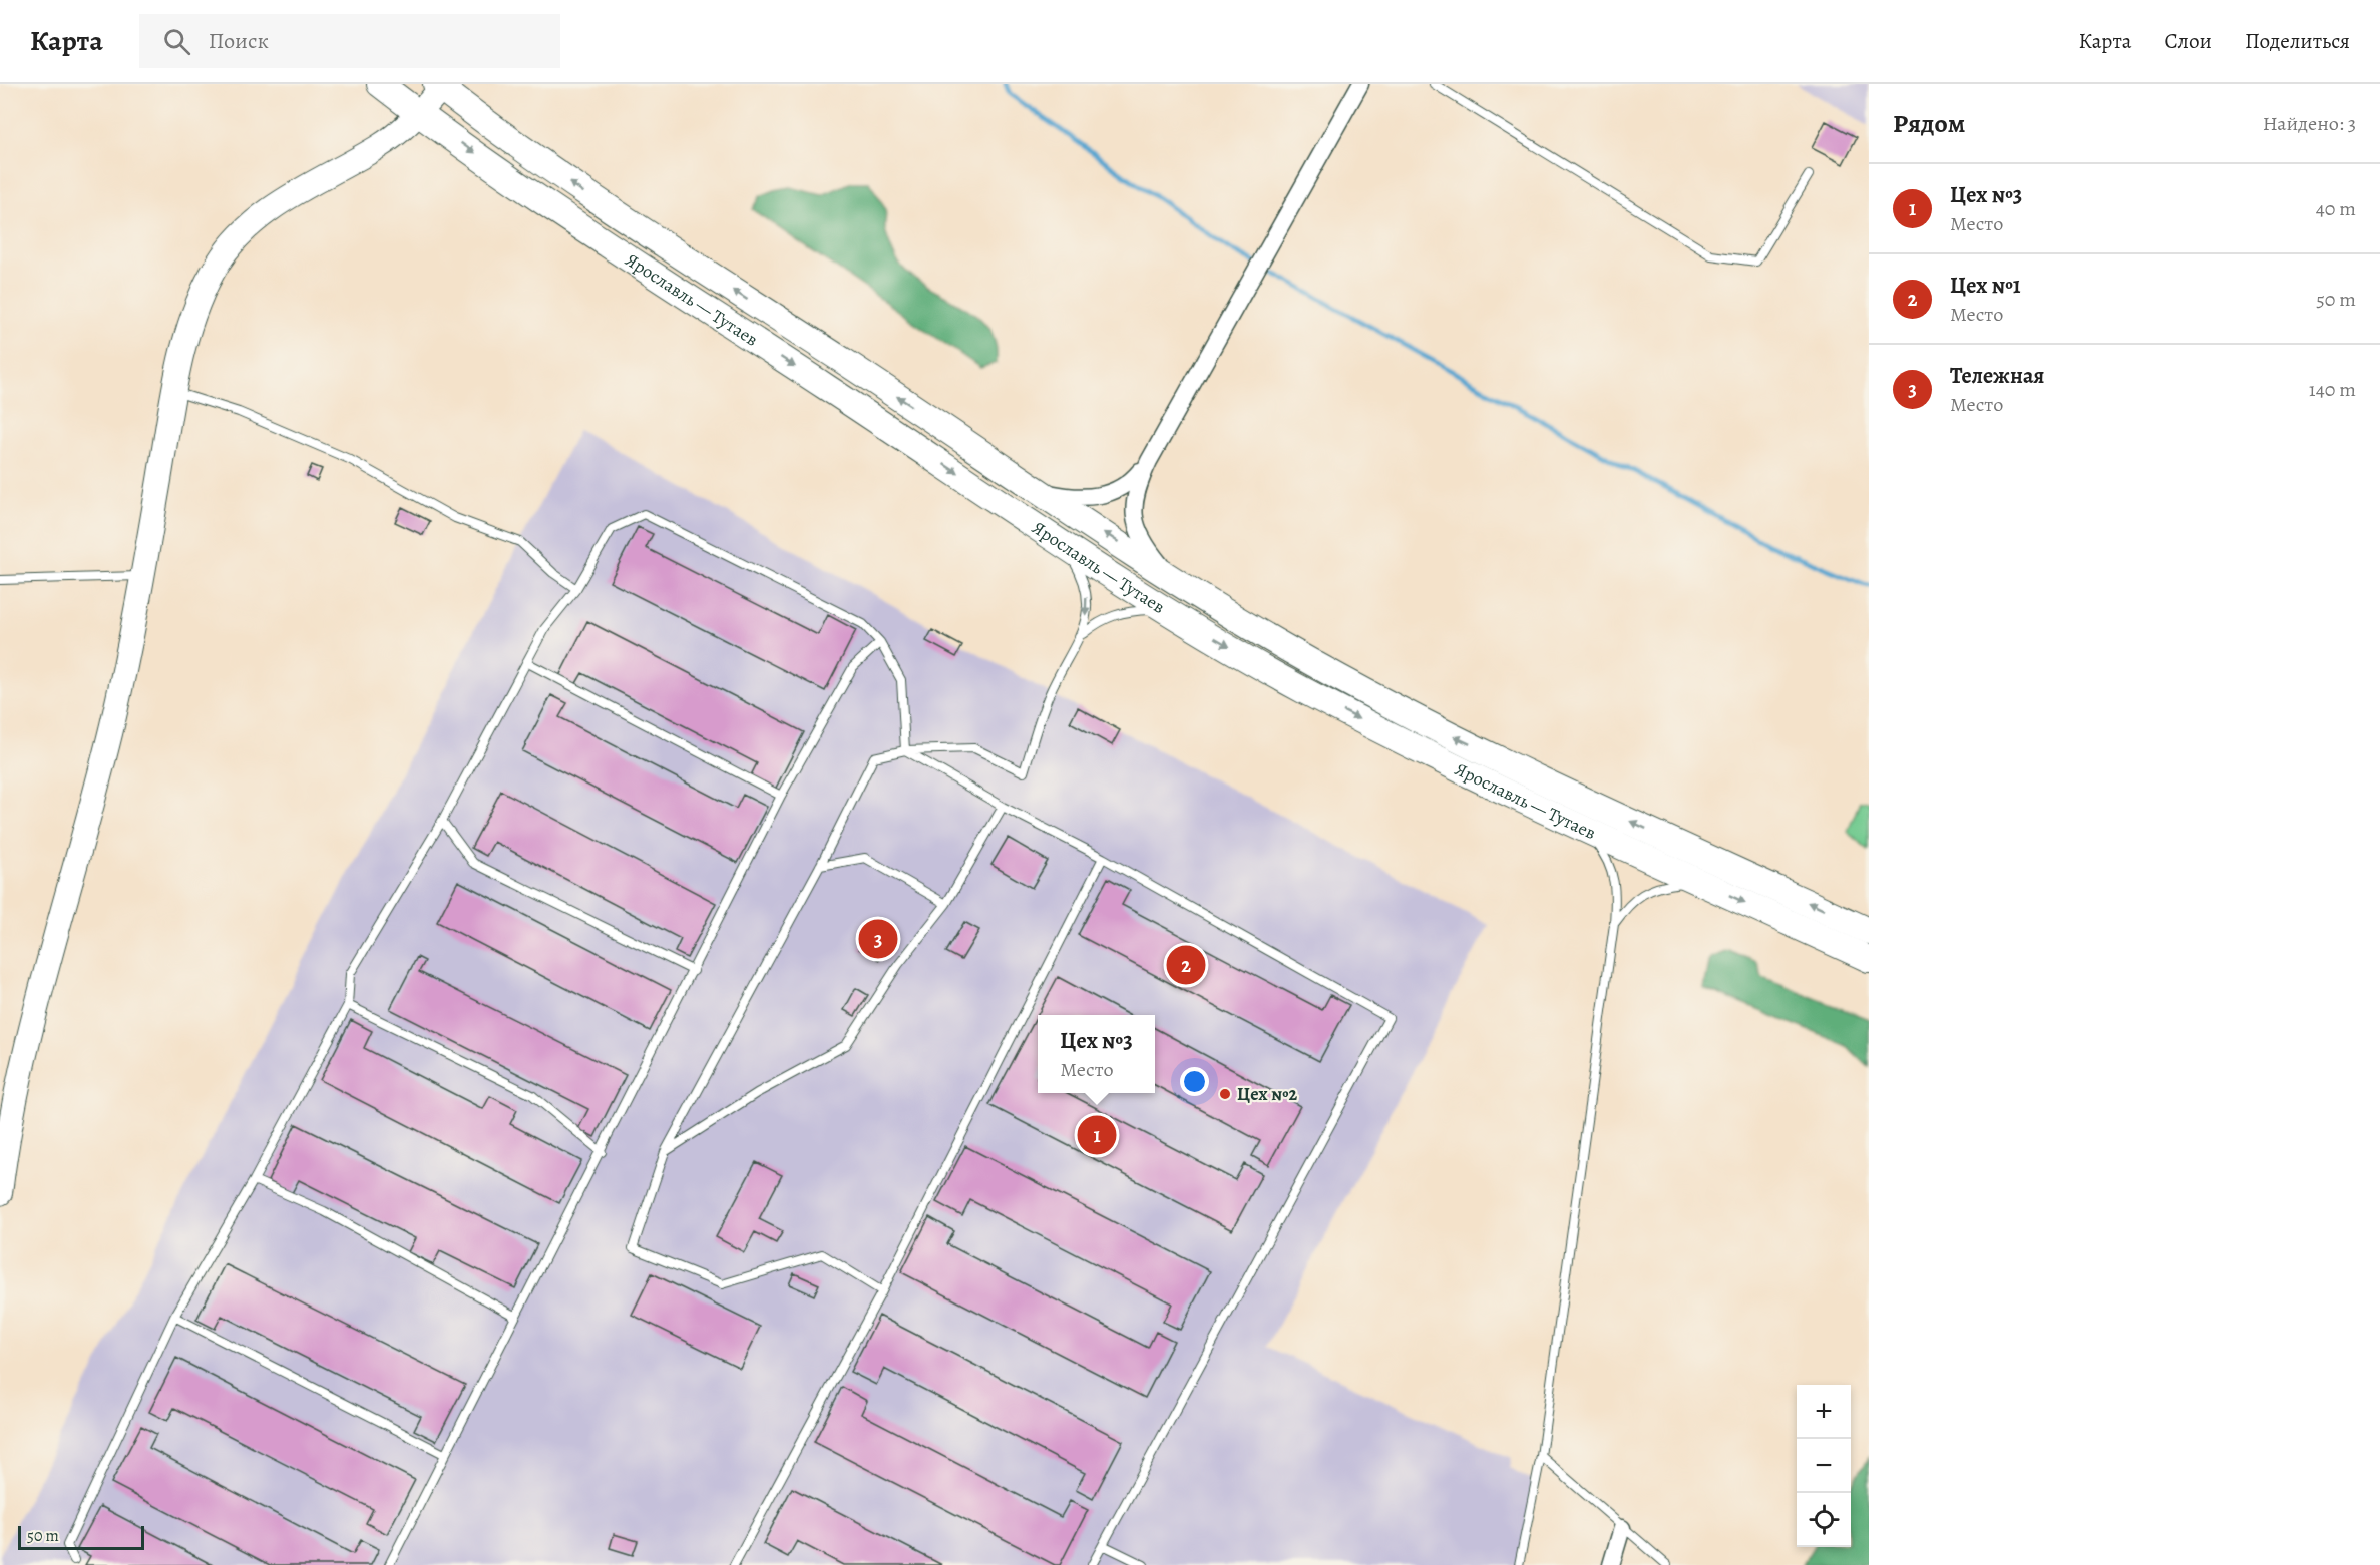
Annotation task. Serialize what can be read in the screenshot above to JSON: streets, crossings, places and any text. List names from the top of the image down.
{
  "streets": {
    "main road": ["Ярославль — Тутаев"]
  },
  "places": ["Цех №2"],
  "scale_bar": "50 m",
  "page": {
    "header": "Карта",
    "search": "Поиск",
    "nav": ["Карта", "Слои", "Поделиться"],
    "heading": ["Рядом", "Найдено: 3"],
    "list": [
      {
        "mark": "1",
        "name": "Цех №3",
        "note": "Место",
        "value": "40 m"
      },
      {
        "mark": "2",
        "name": "Цех №1",
        "note": "Место",
        "value": "50 m"
      },
      {
        "mark": "3",
        "name": "Тележная",
        "note": "Место",
        "value": "140 m"
      }
    ],
    "pins": ["3", "2", "1"],
    "popup": ["Цех №3", "Место"],
    "map_buttons": ["+", "−"],
    "scale": "50 m"
  }
}
